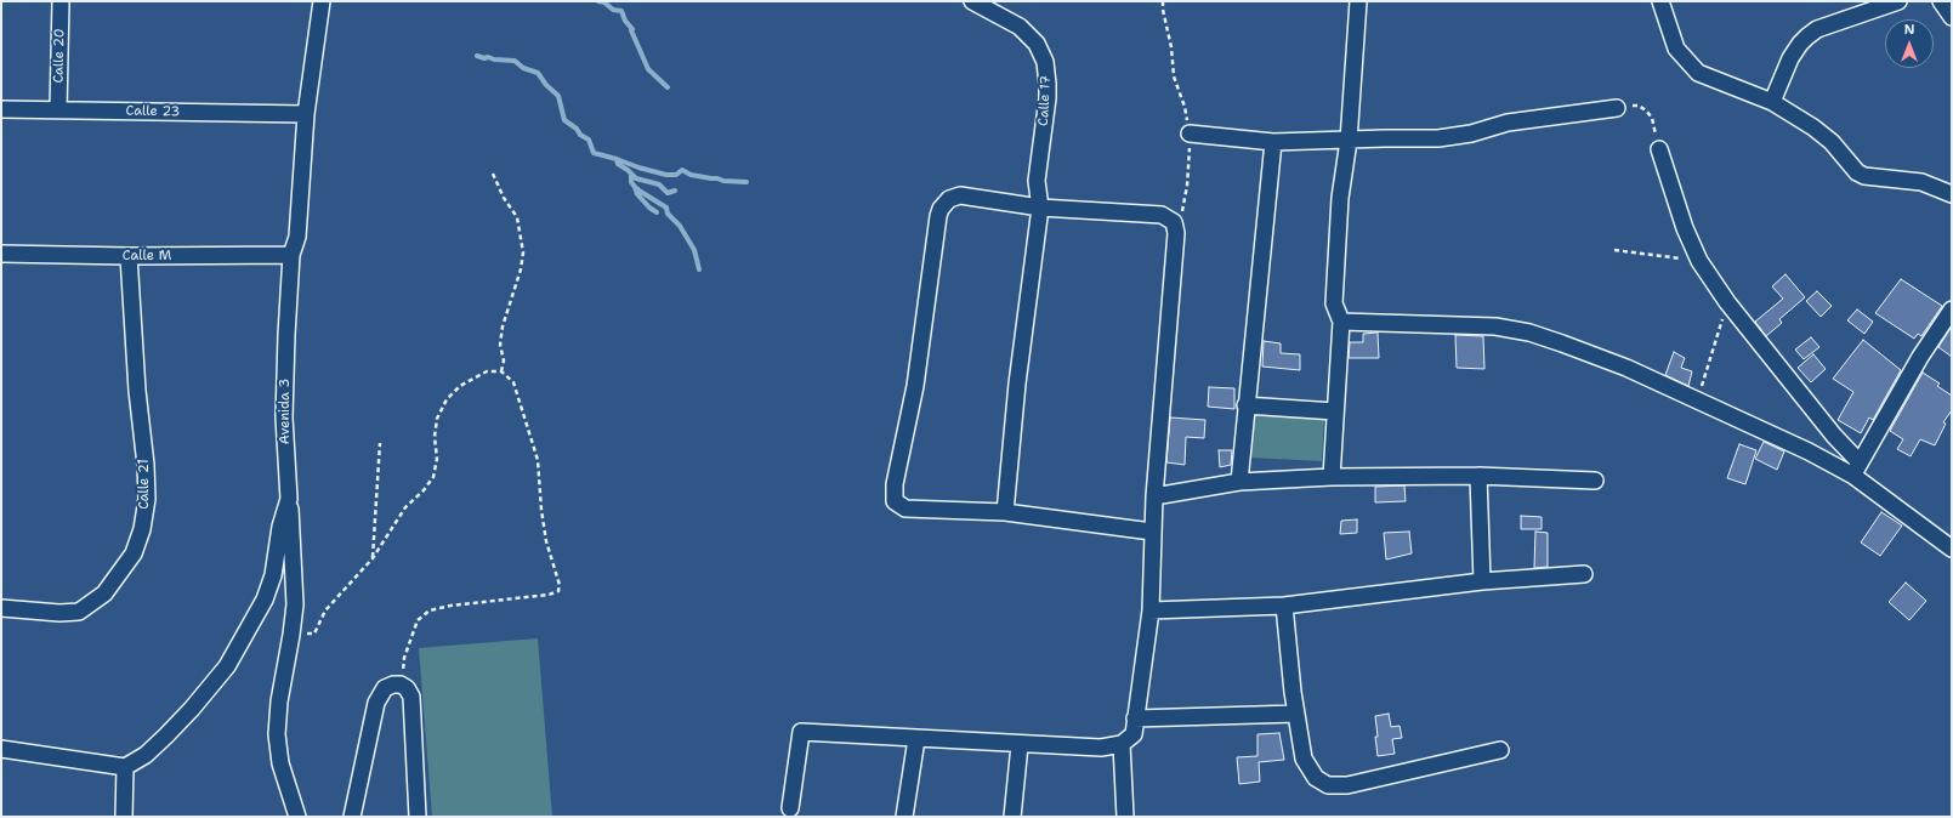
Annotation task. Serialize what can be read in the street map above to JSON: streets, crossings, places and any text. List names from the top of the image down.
{
  "streets": {
    "street": [
      "Calle 20",
      "Calle 17",
      "Calle 23",
      "Calle M",
      "Avenida 3",
      "Calle 21"
    ]
  },
  "crossings": [
    ["Calle 20", "Calle 23"],
    ["Calle 23", "Avenida 3"],
    ["Calle M", "Avenida 3"],
    ["Calle M", "Calle 21"]
  ],
  "north": "top"
}
